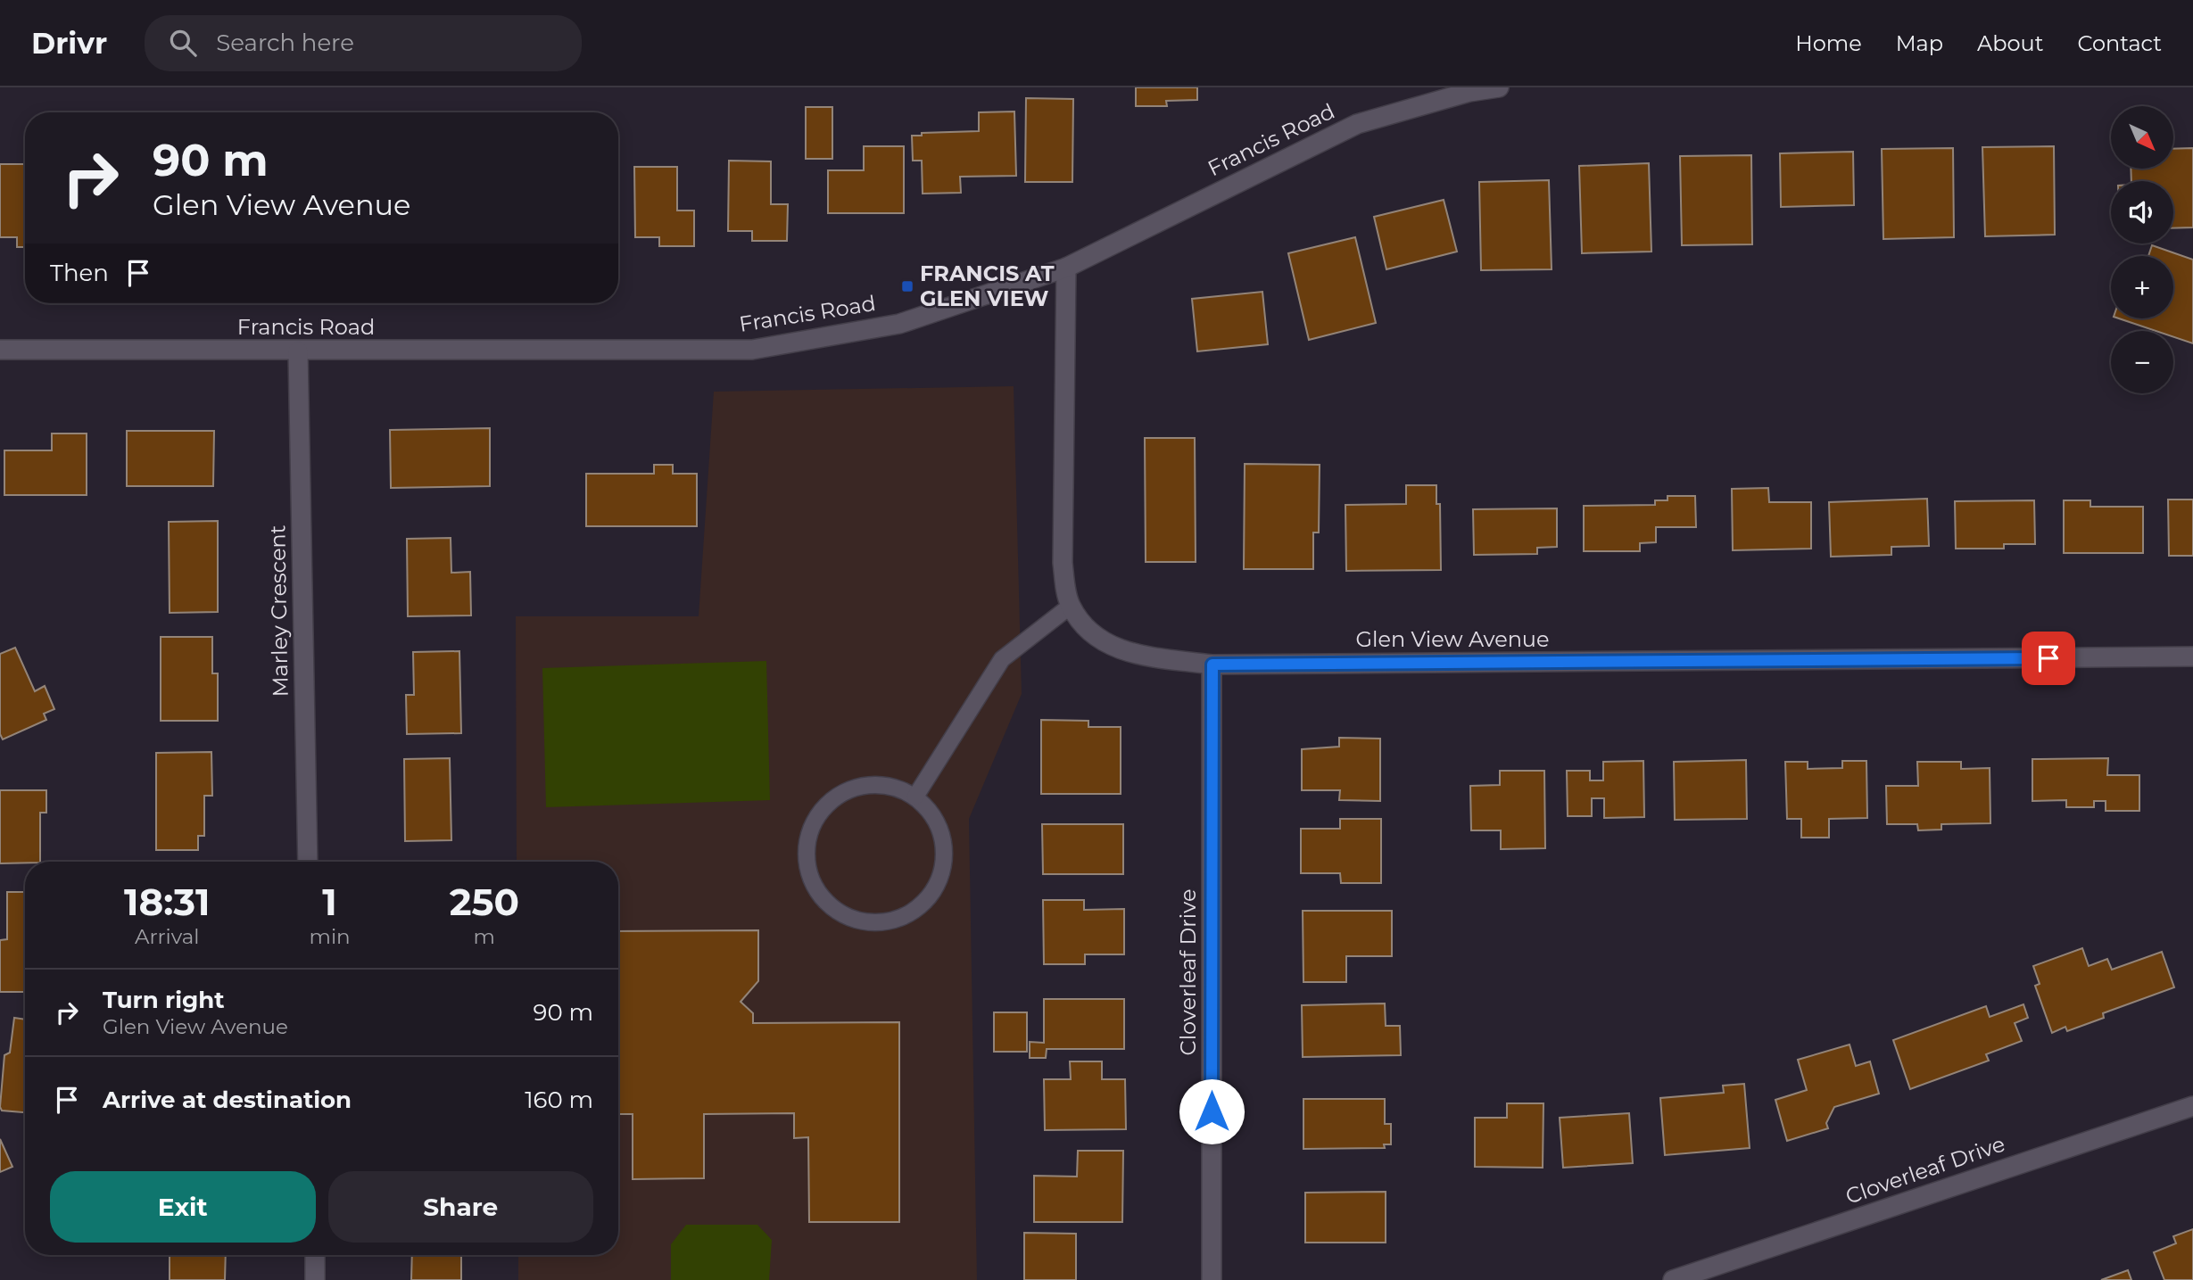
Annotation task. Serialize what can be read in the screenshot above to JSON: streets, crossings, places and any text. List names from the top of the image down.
{
  "streets": {
    "street": [
      "Francis Road",
      "Marley Crescent",
      "Glen View Avenue",
      "Cloverleaf Drive"
    ]
  },
  "crossings": [
    ["Francis Road", "Marley Crescent"],
    ["Francis Road", "Glen View Avenue"],
    ["Glen View Avenue", "Cloverleaf Drive"]
  ],
  "places": {
    "transit": ["FRANCIS AT GLEN VIEW"]
  },
  "north": "bottom right",
  "page": {
    "header": "Drivr",
    "search": "Search here",
    "nav": [
      "Home",
      "Map",
      "About",
      "Contact"
    ],
    "map_buttons": ["+", "−"],
    "turn": ["90 m", "Glen View Avenue"],
    "then": "Then",
    "eta": [
      "18:31",
      "Arrival",
      "1",
      "min",
      "250",
      "m"
    ],
    "list": [
      {
        "name": "Turn right",
        "note": "Glen View Avenue",
        "value": "90 m"
      },
      {
        "name": "Arrive at destination",
        "value": "160 m"
      }
    ],
    "buttons": ["Exit", "Share"]
  }
}
